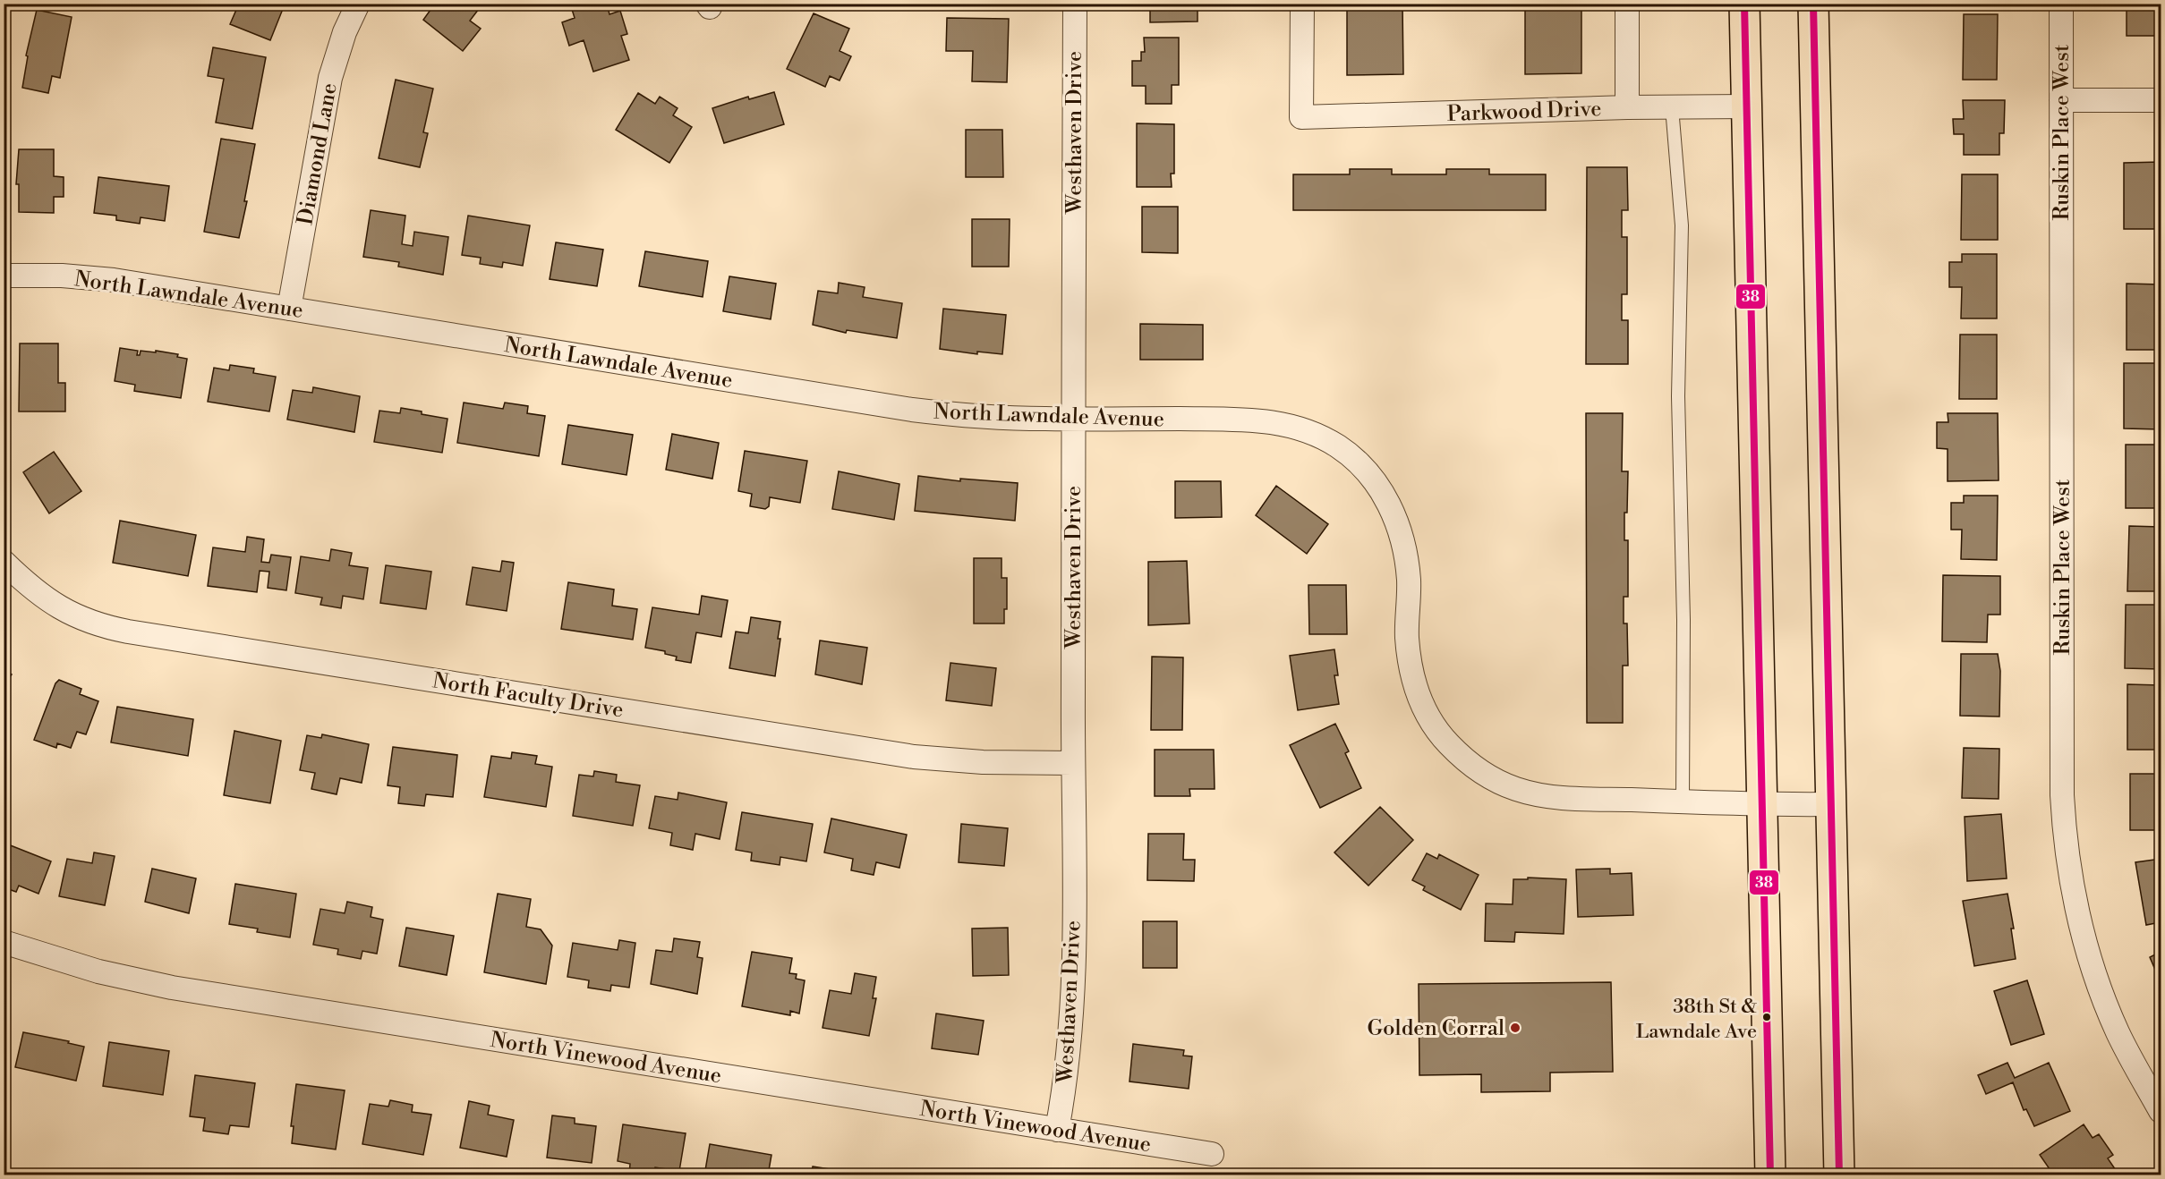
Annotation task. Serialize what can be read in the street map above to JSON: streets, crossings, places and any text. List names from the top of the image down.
{
  "streets": {
    "street": [
      "Parkwood Drive",
      "Westhaven Drive",
      "Ruskin Place West",
      "Diamond Lane",
      "North Lawndale Avenue",
      "North Faculty Drive",
      "North Vinewood Avenue"
    ]
  },
  "crossings": [
    ["Westhaven Drive", "North Lawndale Avenue"],
    ["Westhaven Drive", "North Faculty Drive"],
    ["Westhaven Drive", "North Vinewood Avenue"],
    ["Diamond Lane", "North Lawndale Avenue"]
  ],
  "places": ["38th St & Lawndale Ave", "Golden Corral"],
  "lines": ["transit line 38"]
}
